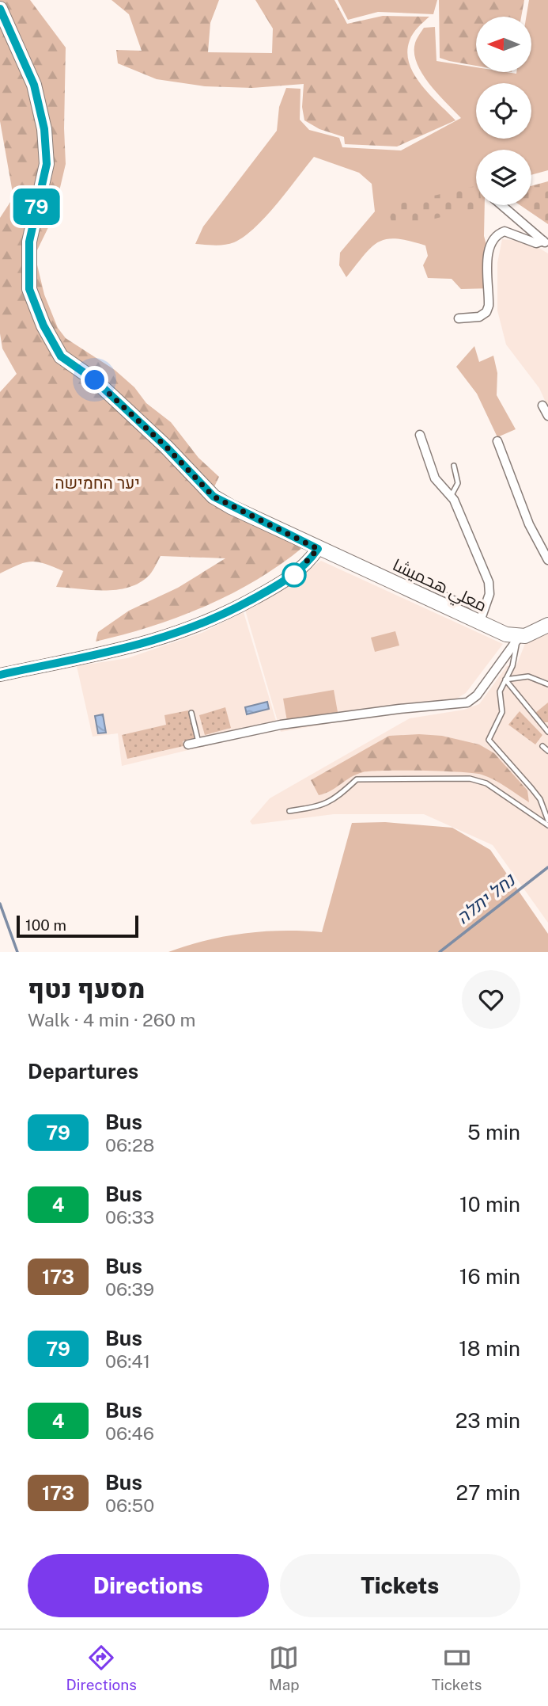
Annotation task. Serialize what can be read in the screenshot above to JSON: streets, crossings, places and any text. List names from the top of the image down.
{
  "streets": {
    "main road": ["معلي هحميشا"]
  },
  "water": ["נחל יתלה"],
  "parks": ["יער החמישה"],
  "lines": ["bus line 79"],
  "scale_bar": "100 m",
  "north": "left",
  "page": {
    "on_map": "79",
    "scale": "100 m",
    "heading": [
      ["מסעף נטף", "Walk · 4 min · 260 m"],
      "Departures"
    ],
    "list": [
      {
        "mark": "79",
        "name": "Bus",
        "note": "06:28",
        "value": "5 min"
      },
      {
        "mark": "4",
        "name": "Bus",
        "note": "06:33",
        "value": "10 min"
      },
      {
        "mark": "173",
        "name": "Bus",
        "note": "06:39",
        "value": "16 min"
      },
      {
        "mark": "79",
        "name": "Bus",
        "note": "06:41",
        "value": "18 min"
      },
      {
        "mark": "4",
        "name": "Bus",
        "note": "06:46",
        "value": "23 min"
      },
      {
        "mark": "173",
        "name": "Bus",
        "note": "06:50",
        "value": "27 min"
      }
    ],
    "buttons": ["Directions", "Tickets"],
    "tabs": ["Directions", "Map", "Tickets"]
  }
}
